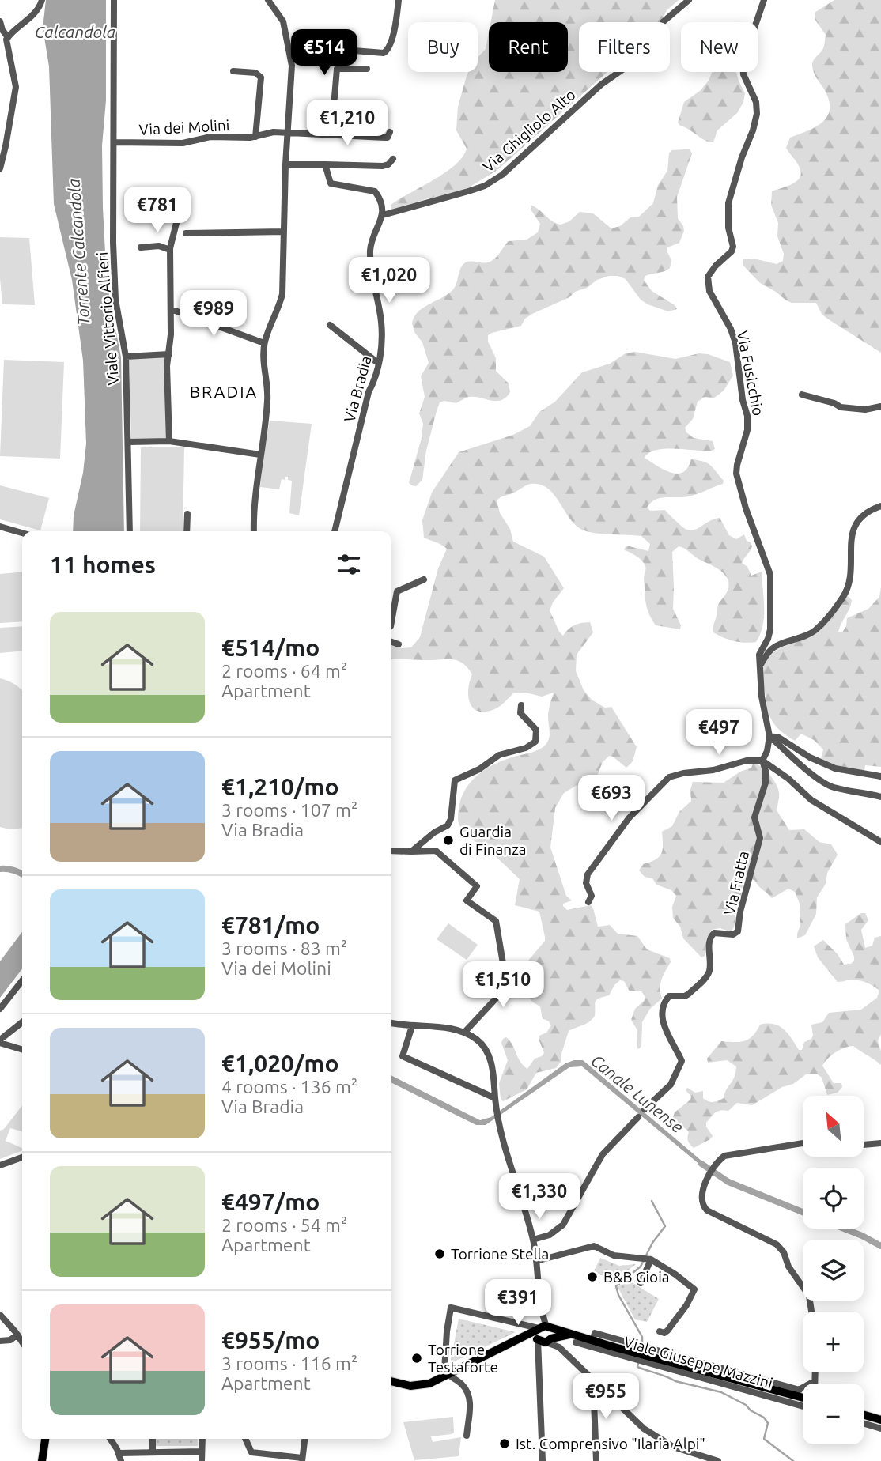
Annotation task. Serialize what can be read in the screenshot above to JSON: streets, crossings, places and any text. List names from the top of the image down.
{
  "streets": {
    "main road": ["Viale Giuseppe Mazzini"],
    "street": [
      "Via dei Molini",
      "Via Ghigliolo Alto",
      "Viale Vittorio Alfieri",
      "Via Fusicchio",
      "Via Bradia",
      "Via Fratta"
    ]
  },
  "crossings": [
    ["Via dei Molini", "Viale Vittorio Alfieri"],
    ["Via Ghigliolo Alto", "Via Bradia"]
  ],
  "districts": ["BRADIA"],
  "water": ["Calcandola", "Torrente Calcandola", "Canale Lunense"],
  "places": [
    "Guardia di Finanza",
    "Torrione Stella",
    "B&B Gioia",
    "Torrione Testaforte",
    "Ist. Comprensivo \"Ilaria Alpi\""
  ],
  "north": "top left",
  "page": {
    "chip": [
      "Buy",
      "Rent",
      "Filters",
      "New"
    ],
    "price": [
      "€514",
      "€1,210",
      "€781",
      "€1,020",
      "€989",
      "€497",
      "€693",
      "€1,510",
      "€1,330",
      "€391",
      "€955"
    ],
    "heading": "11 homes",
    "list": [
      {
        "name": "€514/mo",
        "note": "2 rooms · 64 m² · Apartment"
      },
      {
        "name": "€1,210/mo",
        "note": "3 rooms · 107 m² · Via Bradia"
      },
      {
        "name": "€781/mo",
        "note": "3 rooms · 83 m² · Via dei Molini"
      },
      {
        "name": "€1,020/mo",
        "note": "4 rooms · 136 m² · Via Bradia"
      },
      {
        "name": "€497/mo",
        "note": "2 rooms · 54 m² · Apartment"
      },
      {
        "name": "€955/mo",
        "note": "3 rooms · 116 m² · Apartment"
      }
    ],
    "map_buttons": ["+", "−"]
  }
}
